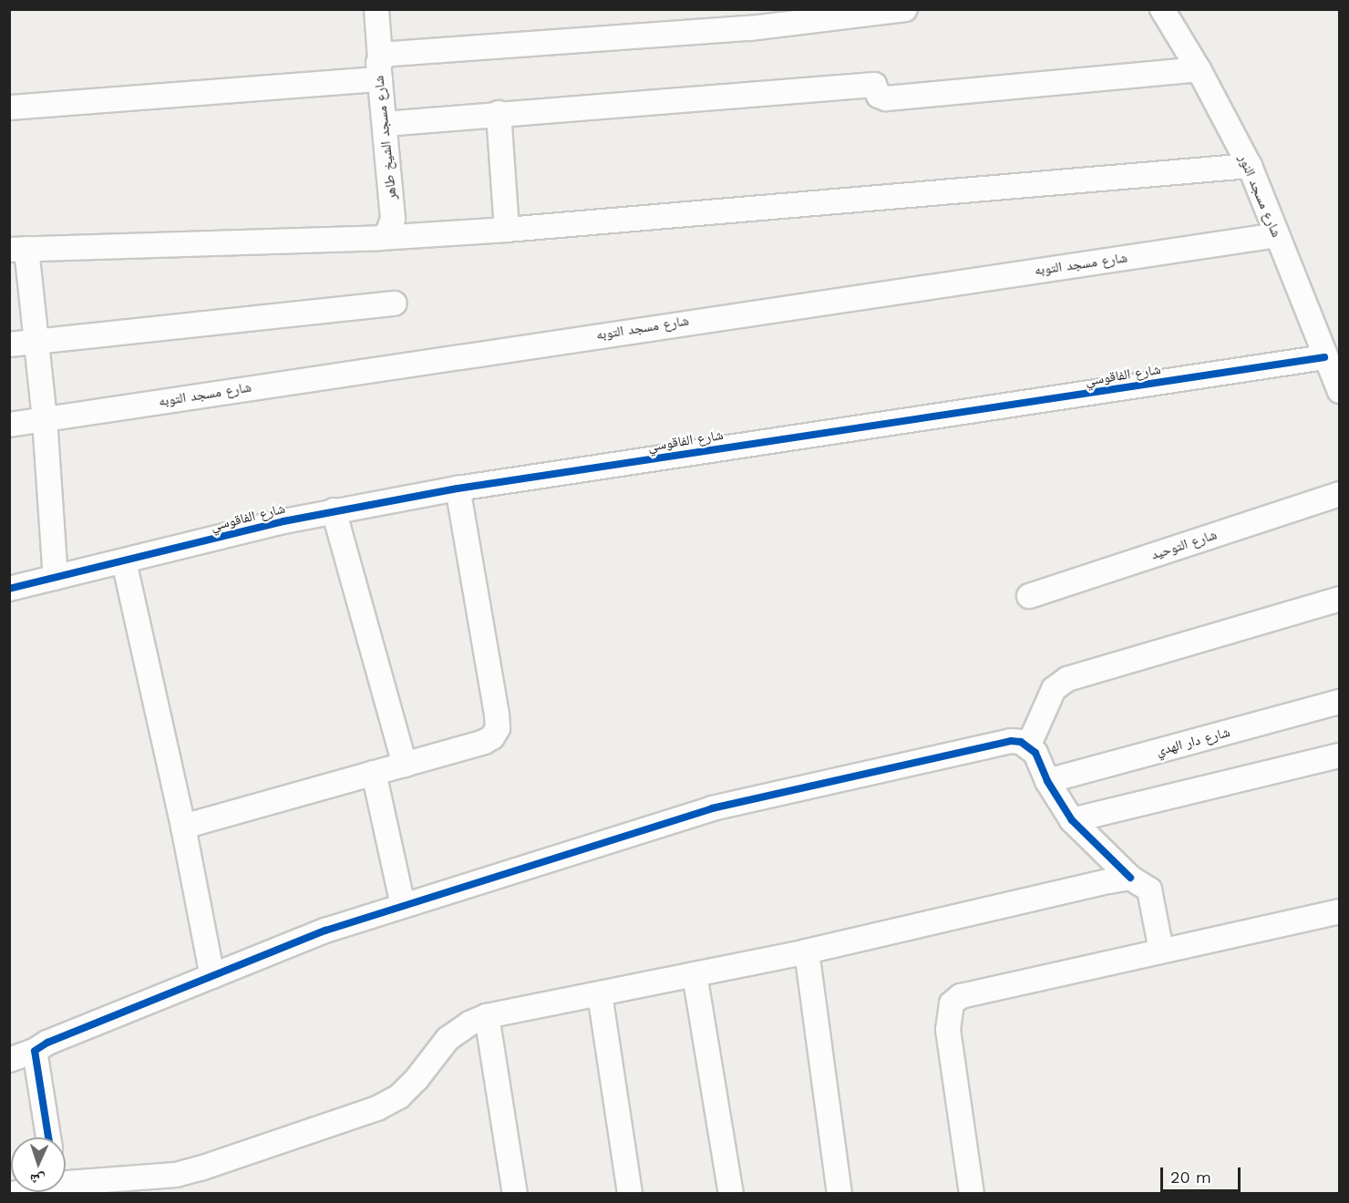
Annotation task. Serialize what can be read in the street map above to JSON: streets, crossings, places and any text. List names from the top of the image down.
{
  "streets": {
    "street": [
      "شارع مسجد الشيخ طاهر",
      "شارع مسجد النور",
      "شارع مسجد التوبه",
      "شارع الفاقوسي",
      "شارع التوحيد",
      "شارع دار الهدي"
    ]
  },
  "crossings": [
    ["شارع مسجد النور", "شارع مسجد التوبه"],
    ["شارع مسجد النور", "شارع الفاقوسي"]
  ],
  "scale_bar": "20 m",
  "north": "bottom"
}
